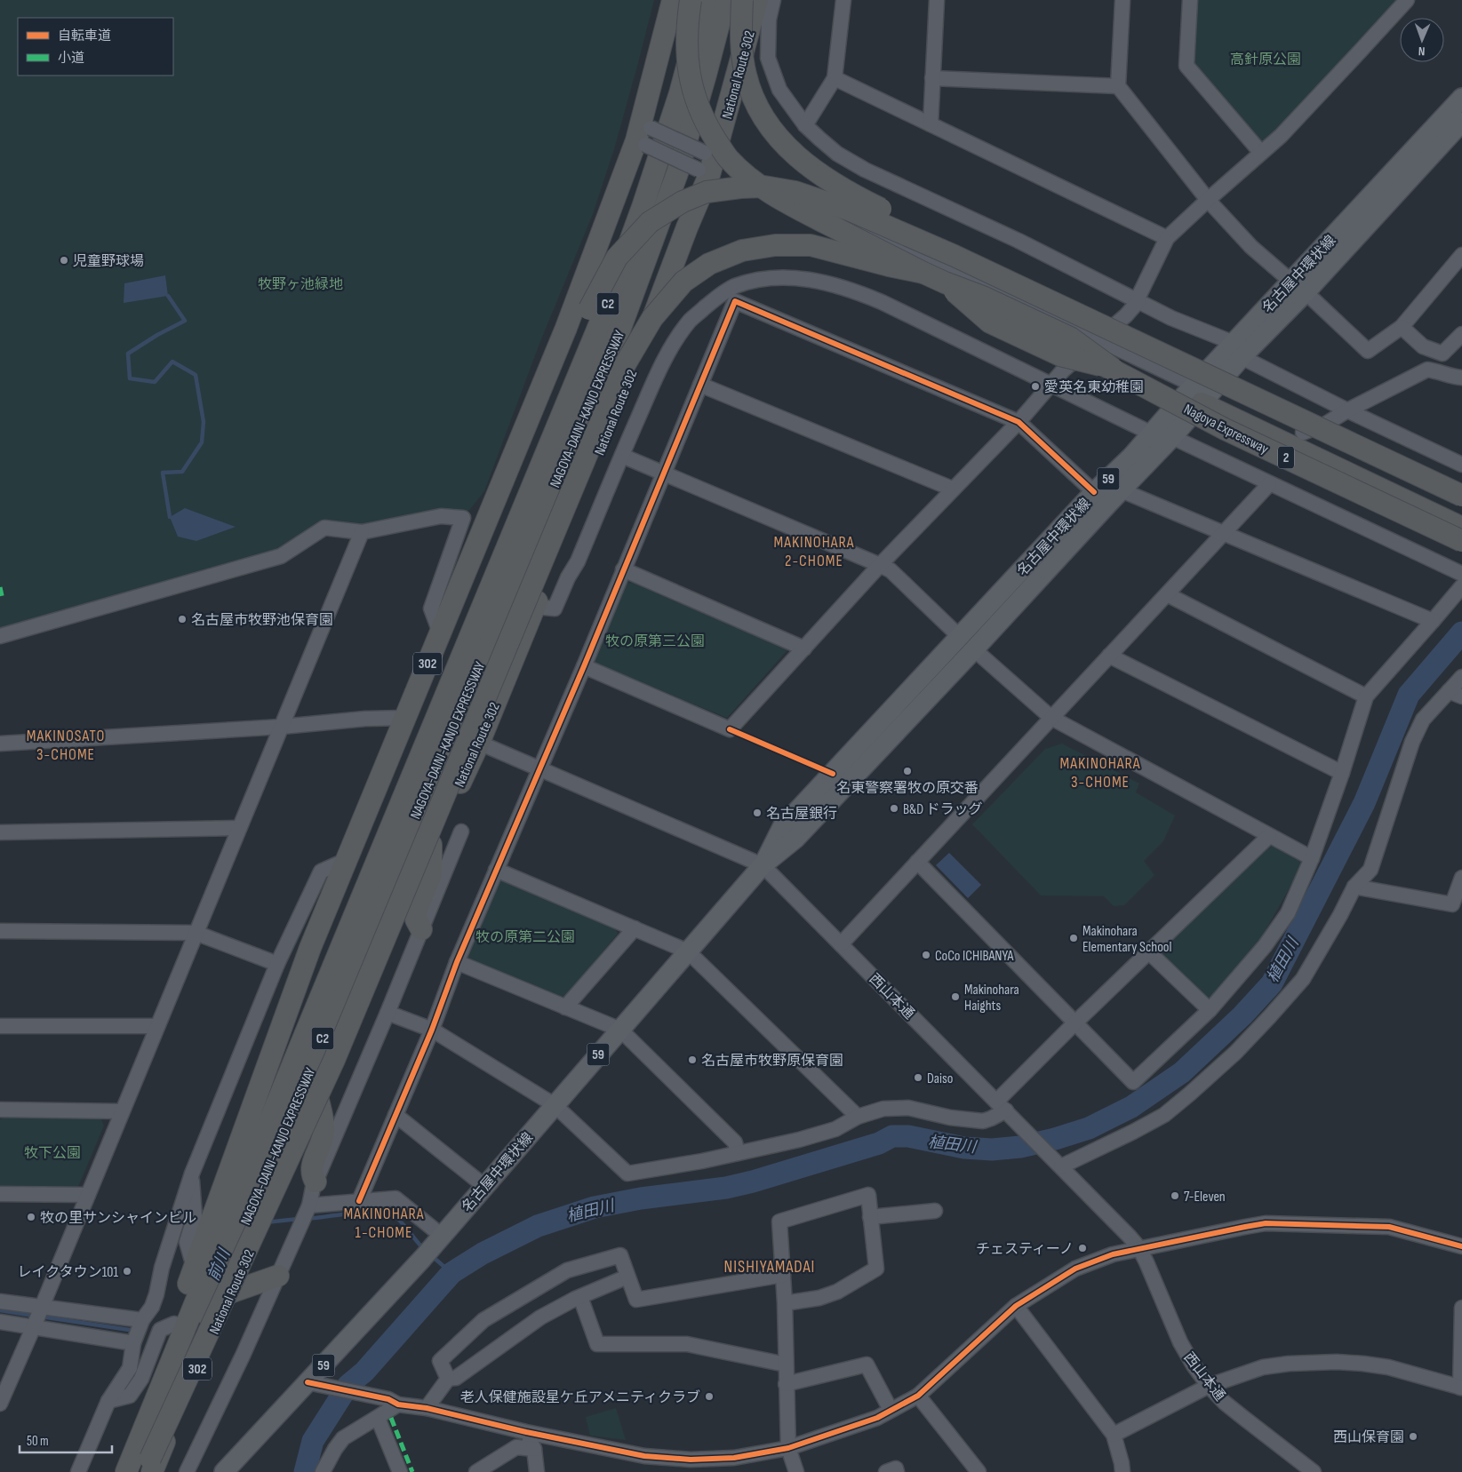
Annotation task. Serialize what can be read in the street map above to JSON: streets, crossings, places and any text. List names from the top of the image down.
{
  "streets": {
    "highway": [
      "National Route 302",
      "C2",
      "NAGOYA-DAINI-KANJO EXPRESSWAY",
      "Nagoya Expressway",
      "2",
      "302"
    ],
    "main road": ["名古屋中環状線", "59"],
    "street": ["西山本通"]
  },
  "crossings": [
    ["National Route 302", "NAGOYA-DAINI-KANJO EXPRESSWAY"],
    ["名古屋中環状線", "西山本通"]
  ],
  "districts": [
    "MAKINOHARA 2-CHOME",
    "MAKINOSATO 3-CHOME",
    "MAKINOHARA 3-CHOME",
    "MAKINOHARA 1-CHOME",
    "NISHIYAMADAI"
  ],
  "water": ["植田川", "前川"],
  "parks": [
    "高針原公園",
    "牧野ヶ池緑地",
    "牧の原第三公園",
    "牧の原第二公園",
    "牧下公園"
  ],
  "places": [
    "児童野球場",
    "愛英名東幼稚園",
    "名古屋市牧野池保育園",
    "名東警察署牧の原交番",
    "B&D ドラッグ",
    "名古屋銀行",
    "Makinohara Elementary School",
    "CoCo ICHIBANYA",
    "Makinohara Haights",
    "名古屋市牧野原保育園",
    "Daiso",
    "7-Eleven",
    "牧の里サンシャインビル",
    "チェスティーノ",
    "レイクタウン101",
    "老人保健施設星ケ丘アメニティクラブ",
    "西山保育園"
  ],
  "legend": ["自転車道", "小道"],
  "scale_bar": "50 m",
  "north": "bottom"
}
